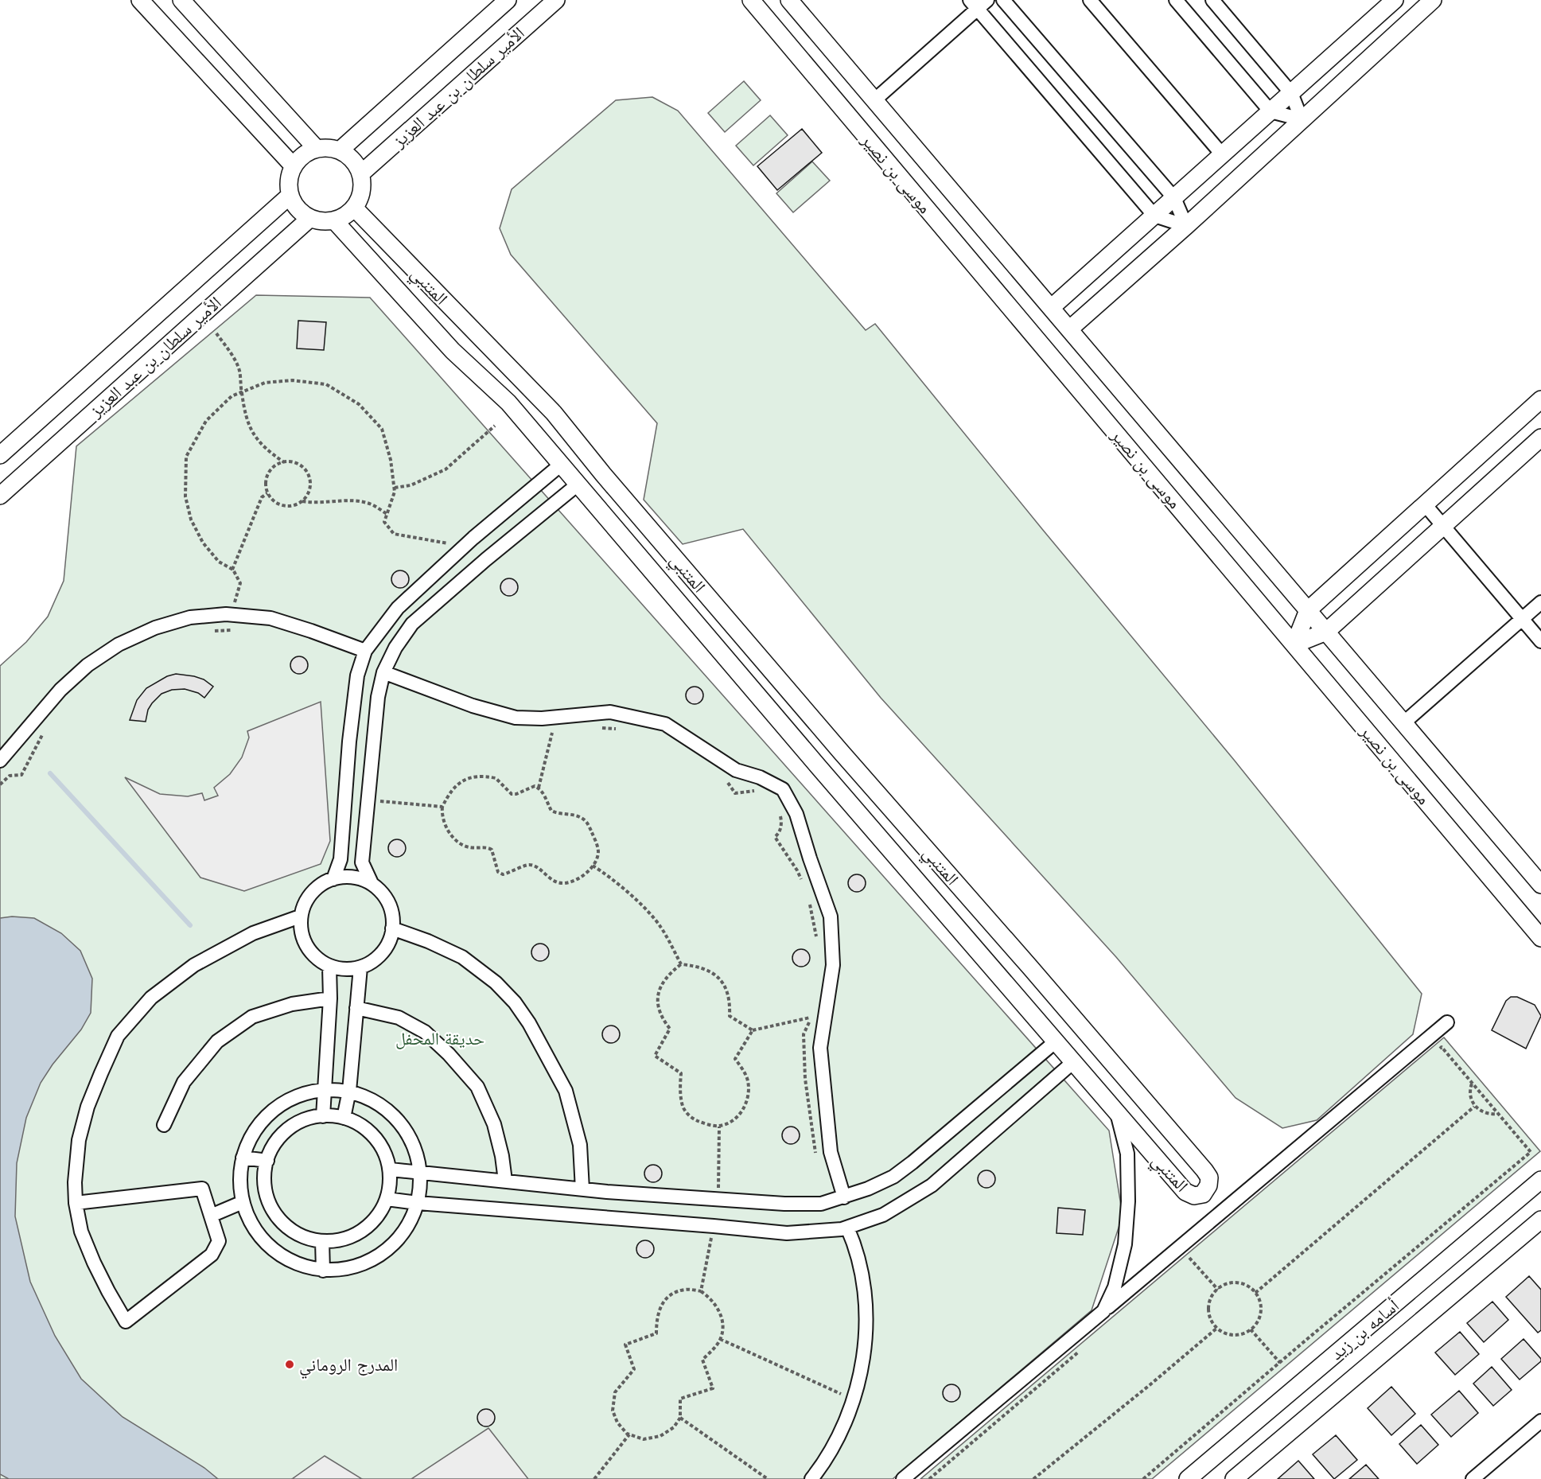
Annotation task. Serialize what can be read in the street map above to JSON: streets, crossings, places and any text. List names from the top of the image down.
{
  "streets": {
    "street": [
      "الأمير سلطان بن عبد العزيز",
      "موسى بن نصير",
      "المتنبي",
      "أسامه بن زيد"
    ]
  },
  "crossings": [
    ["الأمير سلطان بن عبد العزيز", "المتنبي"]
  ],
  "parks": ["حديقة المحفل"],
  "places": ["المدرج الروماني"]
}
